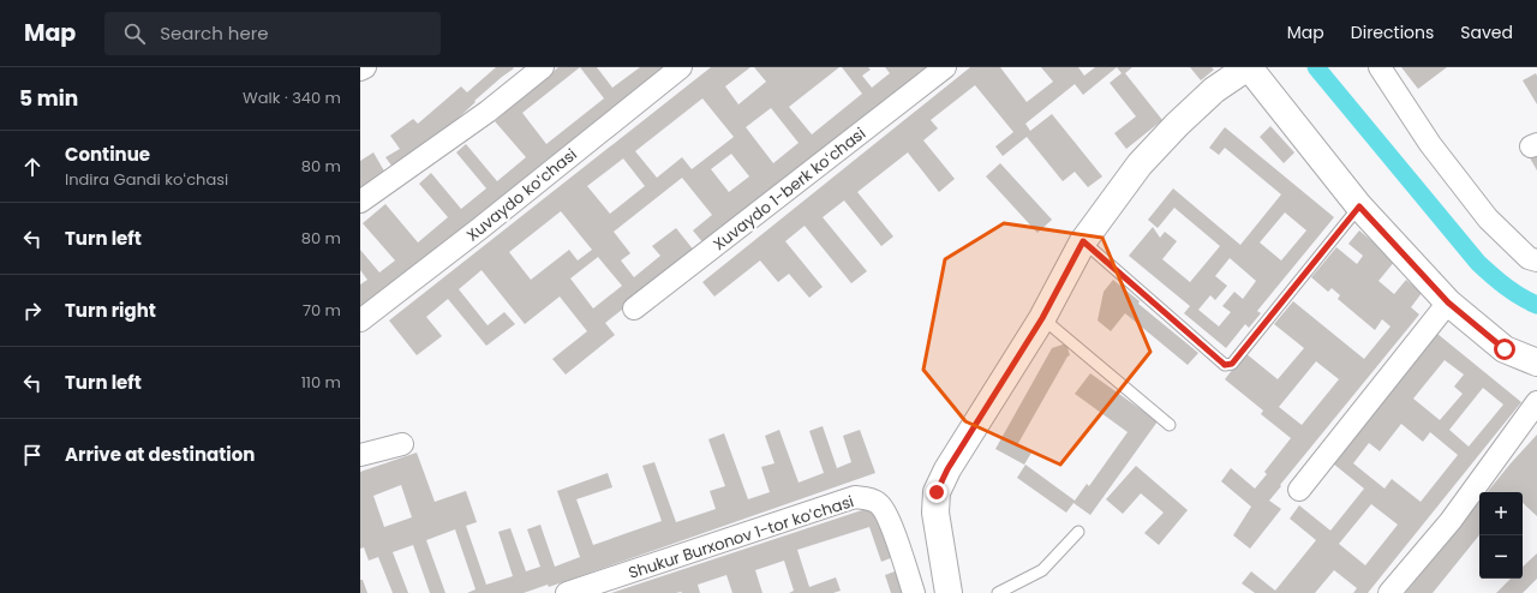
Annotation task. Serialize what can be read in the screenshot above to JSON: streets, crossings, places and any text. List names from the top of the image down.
{
  "streets": {
    "street": ["Xuvaydo 1-berk koʻchasi", "Xuvaydo koʻchasi", "Shukur Burxonov 1-tor koʻchasi"]
  },
  "page": {
    "header": "Map",
    "search": "Search here",
    "nav": ["Map", "Directions", "Saved"],
    "heading": ["5 min", "Walk · 340 m"],
    "list": [
      ["Continue", "Indira Gandi koʻchasi", "80 m"],
      ["Turn left", "80 m"],
      ["Turn right", "70 m"],
      ["Turn left", "110 m"],
      "Arrive at destination"
    ],
    "map_buttons": ["+", "−"]
  }
}
